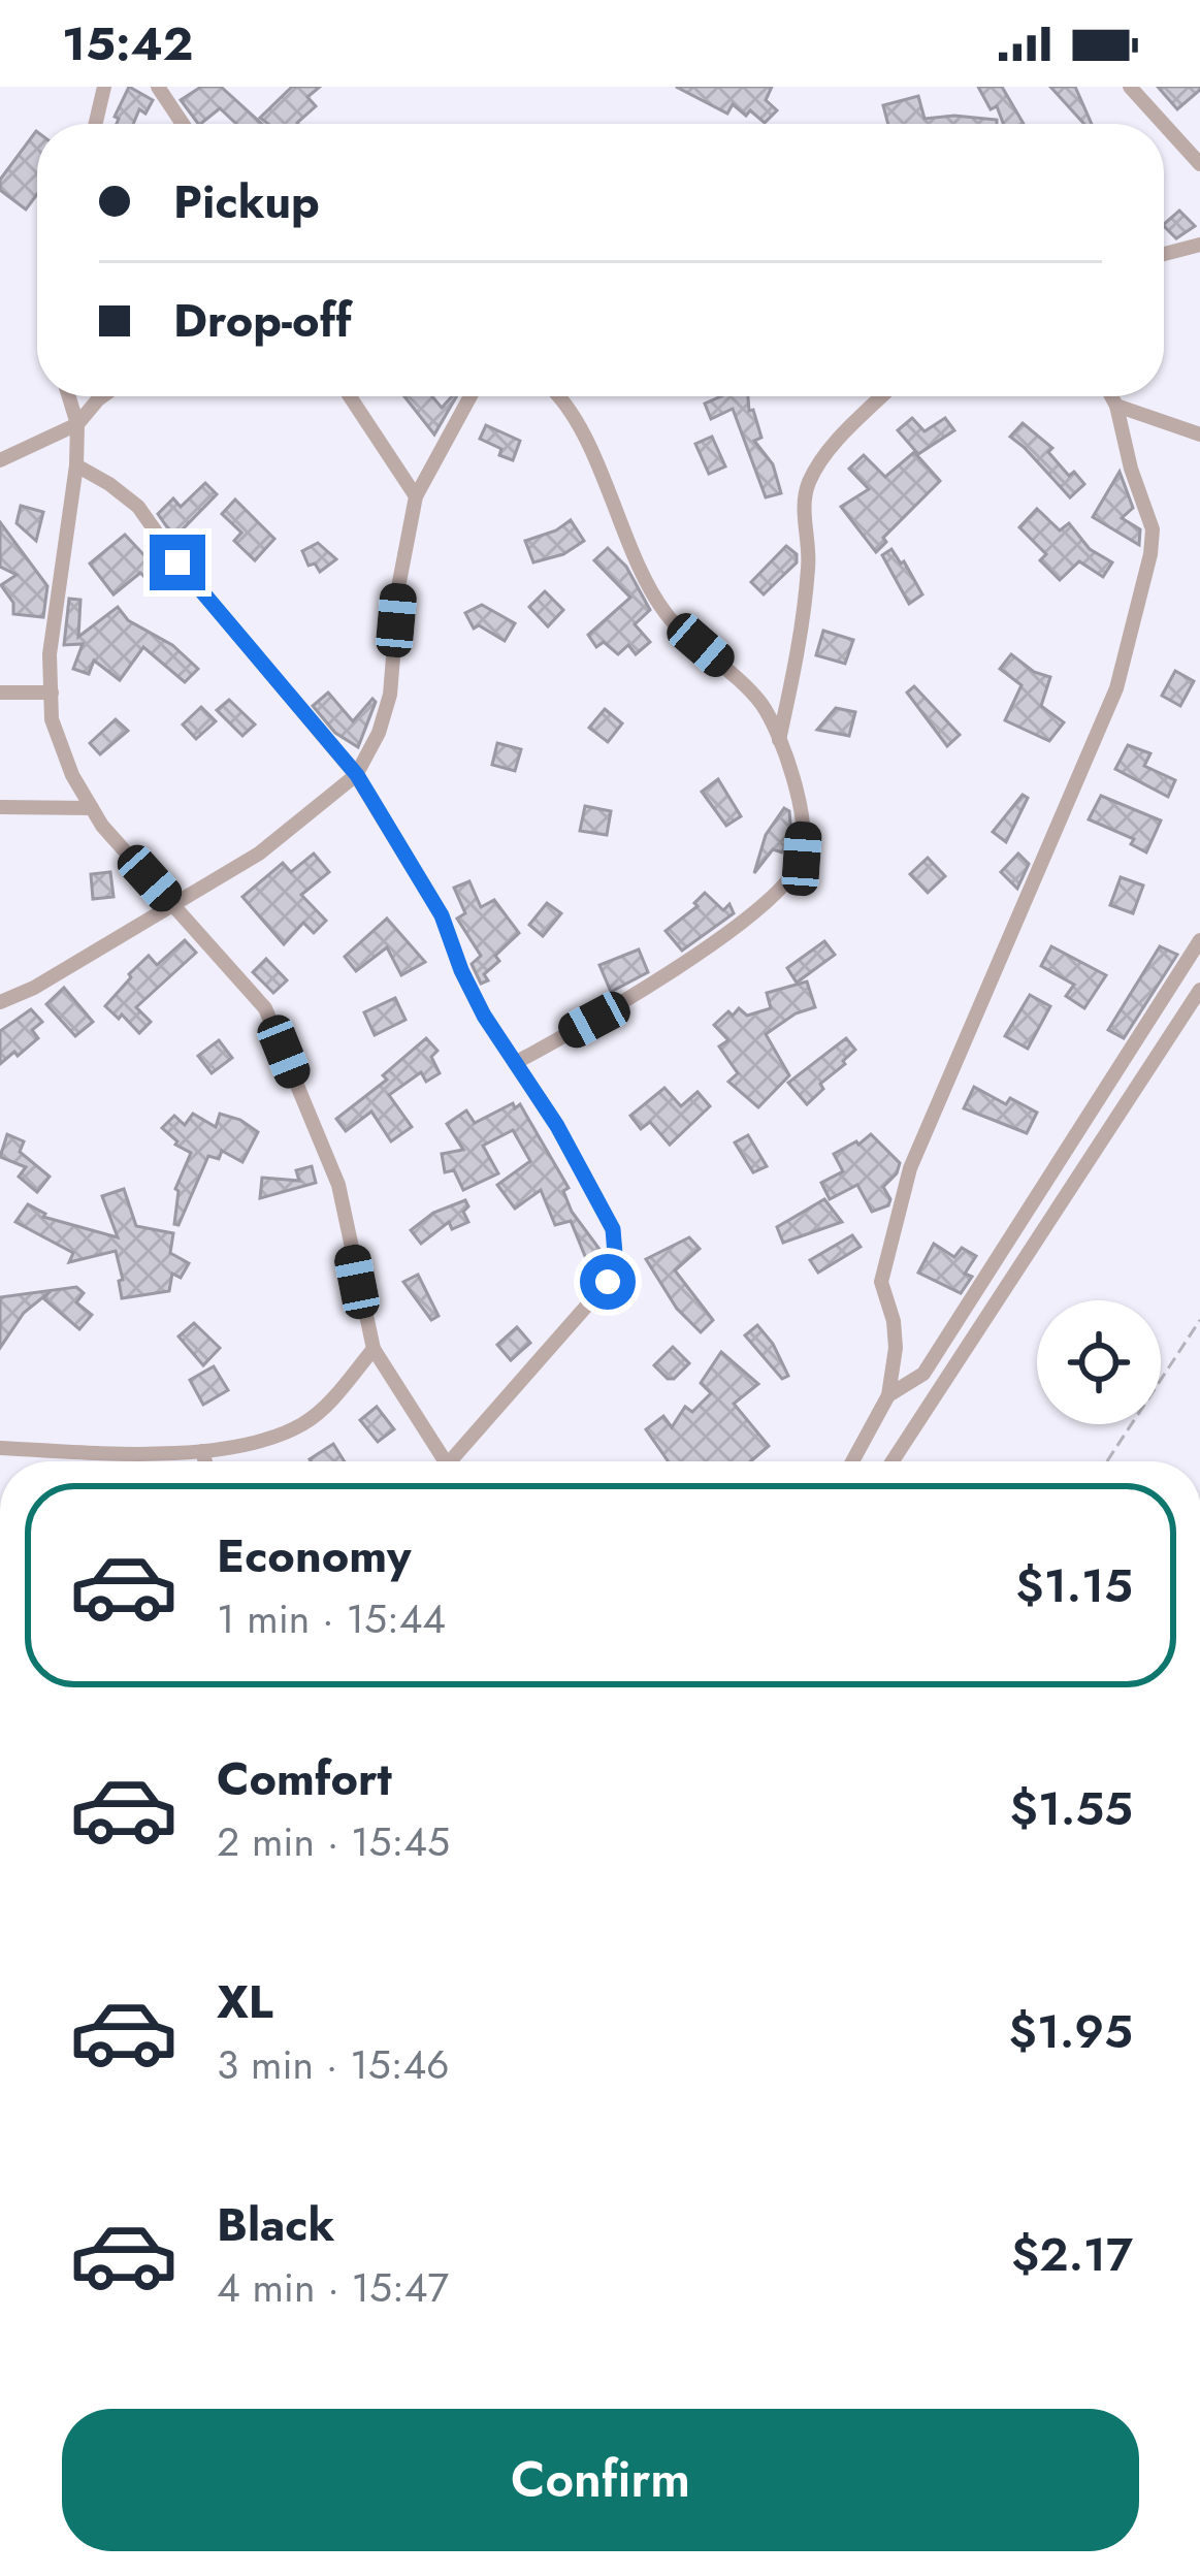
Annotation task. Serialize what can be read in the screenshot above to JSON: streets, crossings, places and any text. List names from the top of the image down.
{
  "page": {
    "status": "15:42",
    "banner": ["Pickup", "Drop-off"],
    "list": [
      {
        "name": "Economy",
        "note": "1 min · 15:44",
        "value": "$1.15"
      },
      {
        "name": "Comfort",
        "note": "2 min · 15:45",
        "value": "$1.55"
      },
      {
        "name": "XL",
        "note": "3 min · 15:46",
        "value": "$1.95"
      },
      {
        "name": "Black",
        "note": "4 min · 15:47",
        "value": "$2.17"
      }
    ],
    "buttons": "Confirm"
  }
}
